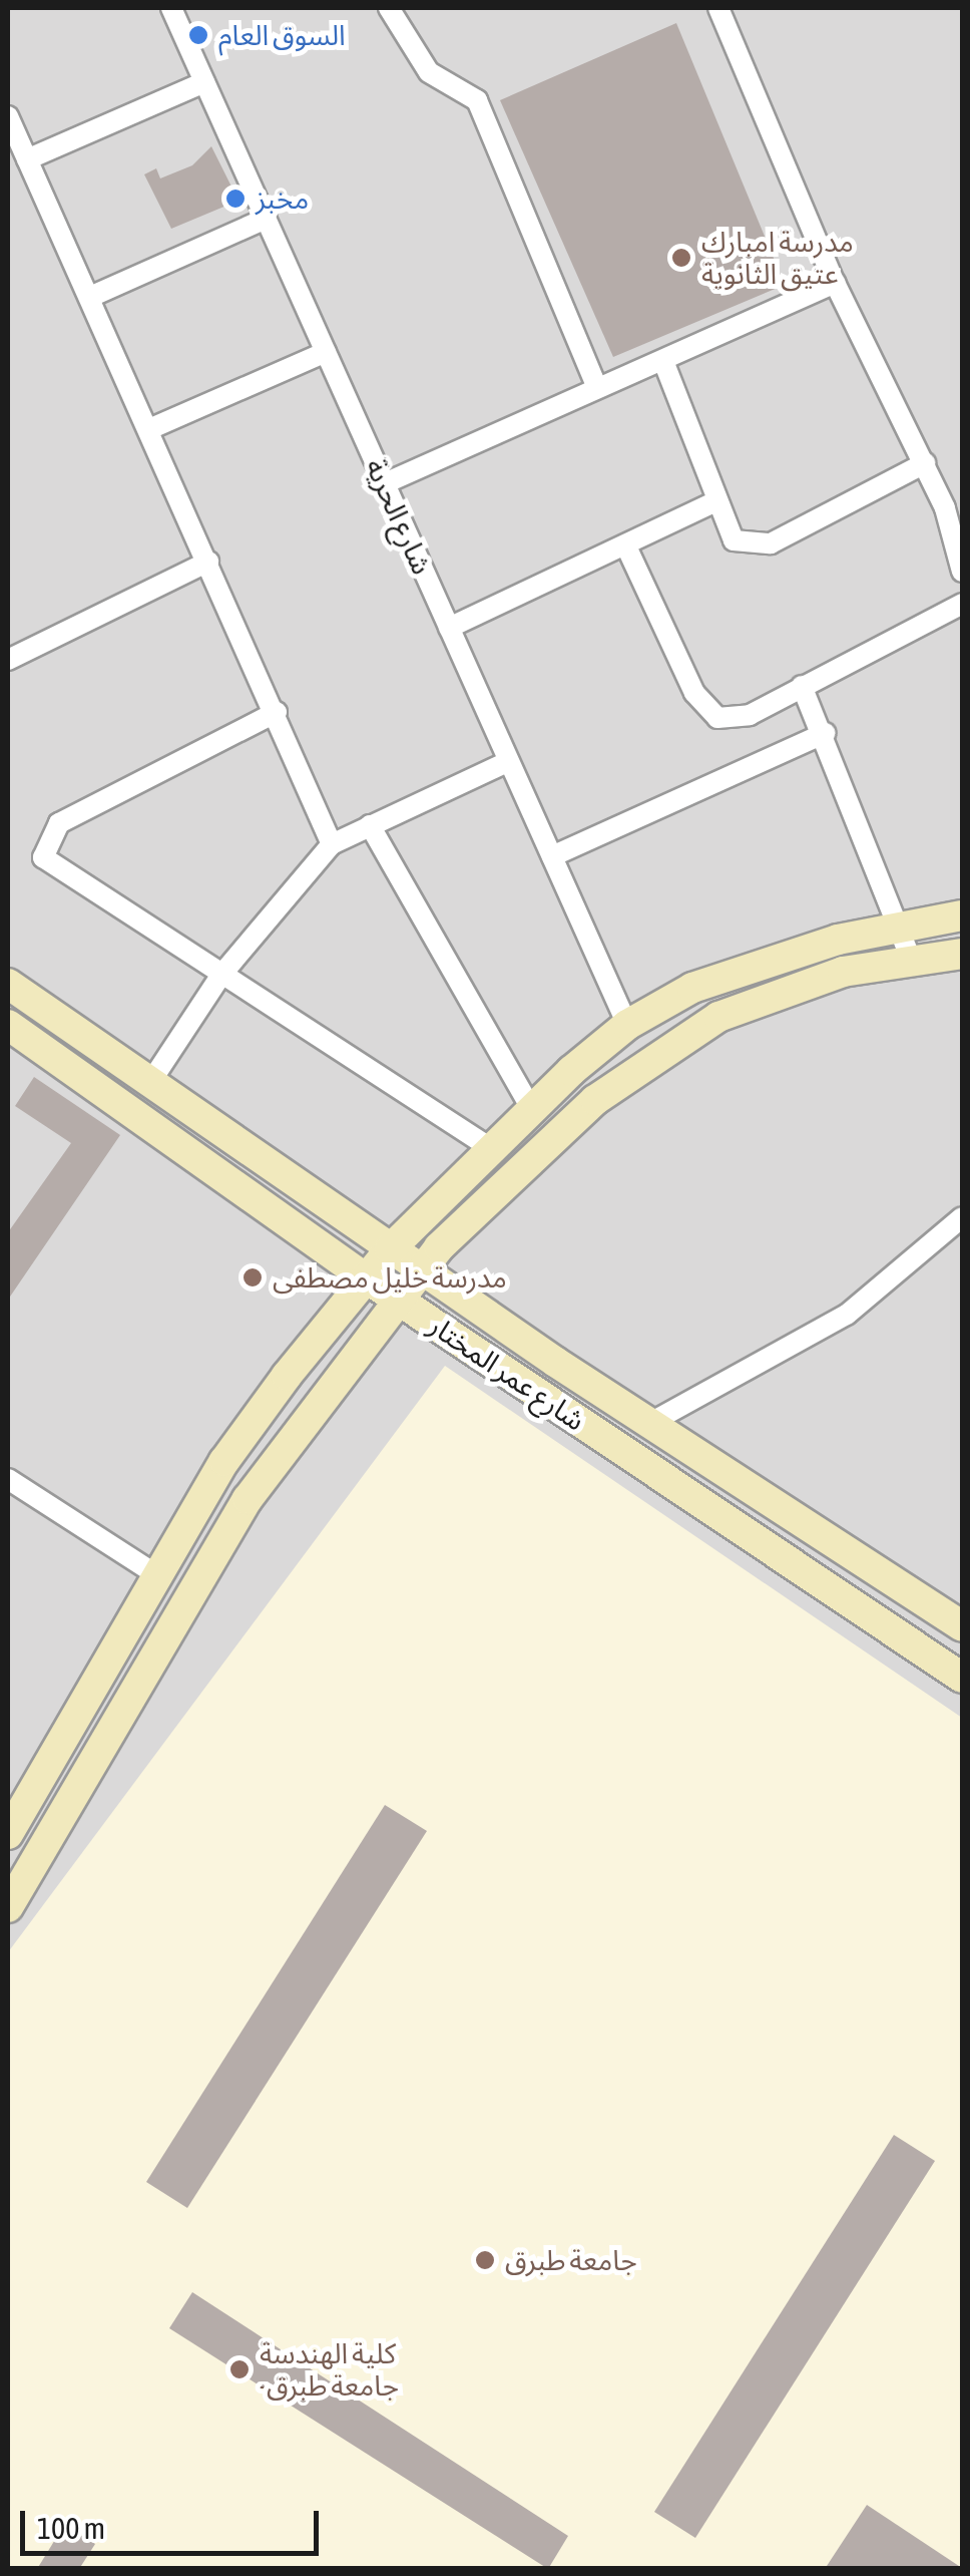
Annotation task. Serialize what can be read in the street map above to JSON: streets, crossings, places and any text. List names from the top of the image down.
{
  "streets": {
    "street": ["شارع الحرية", "شارع عمر المختار"]
  },
  "places": [
    "السوق العام",
    "مخبز",
    "مدرسة امبارك عتيق الثانوية",
    "مدرسة خليل مصطفى",
    "جامعة طبرق",
    "كلية الهندسة -جامعة طبرق"
  ],
  "scale_bar": "100 m"
}
